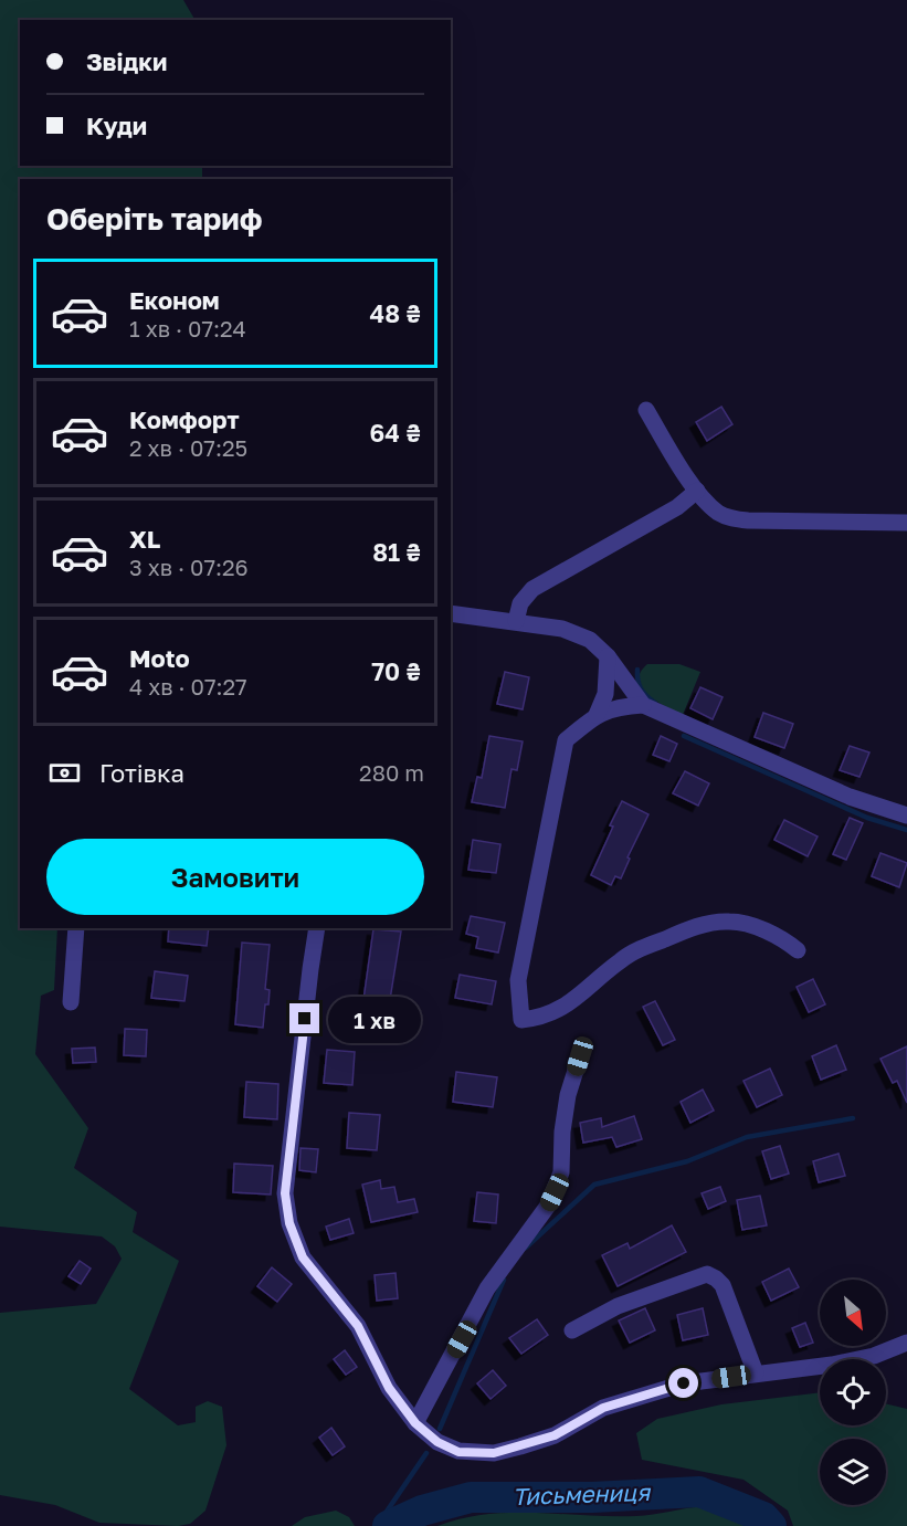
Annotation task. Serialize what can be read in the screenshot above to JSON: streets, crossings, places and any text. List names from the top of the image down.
{
  "water": ["Тисьмениця"],
  "north": "bottom right",
  "page": {
    "banner": ["Звідки", "Куди"],
    "heading": "Оберіть тариф",
    "list": [
      {
        "name": "Економ",
        "note": "1 хв · 07:24",
        "value": "48 ₴"
      },
      {
        "name": "Комфорт",
        "note": "2 хв · 07:25",
        "value": "64 ₴"
      },
      {
        "name": "XL",
        "note": "3 хв · 07:26",
        "value": "81 ₴"
      },
      {
        "name": "Moto",
        "note": "4 хв · 07:27",
        "value": "70 ₴"
      }
    ],
    "pay": ["Готівка", "280 m"],
    "buttons": "Замовити",
    "bubble": "1 хв"
  }
}
